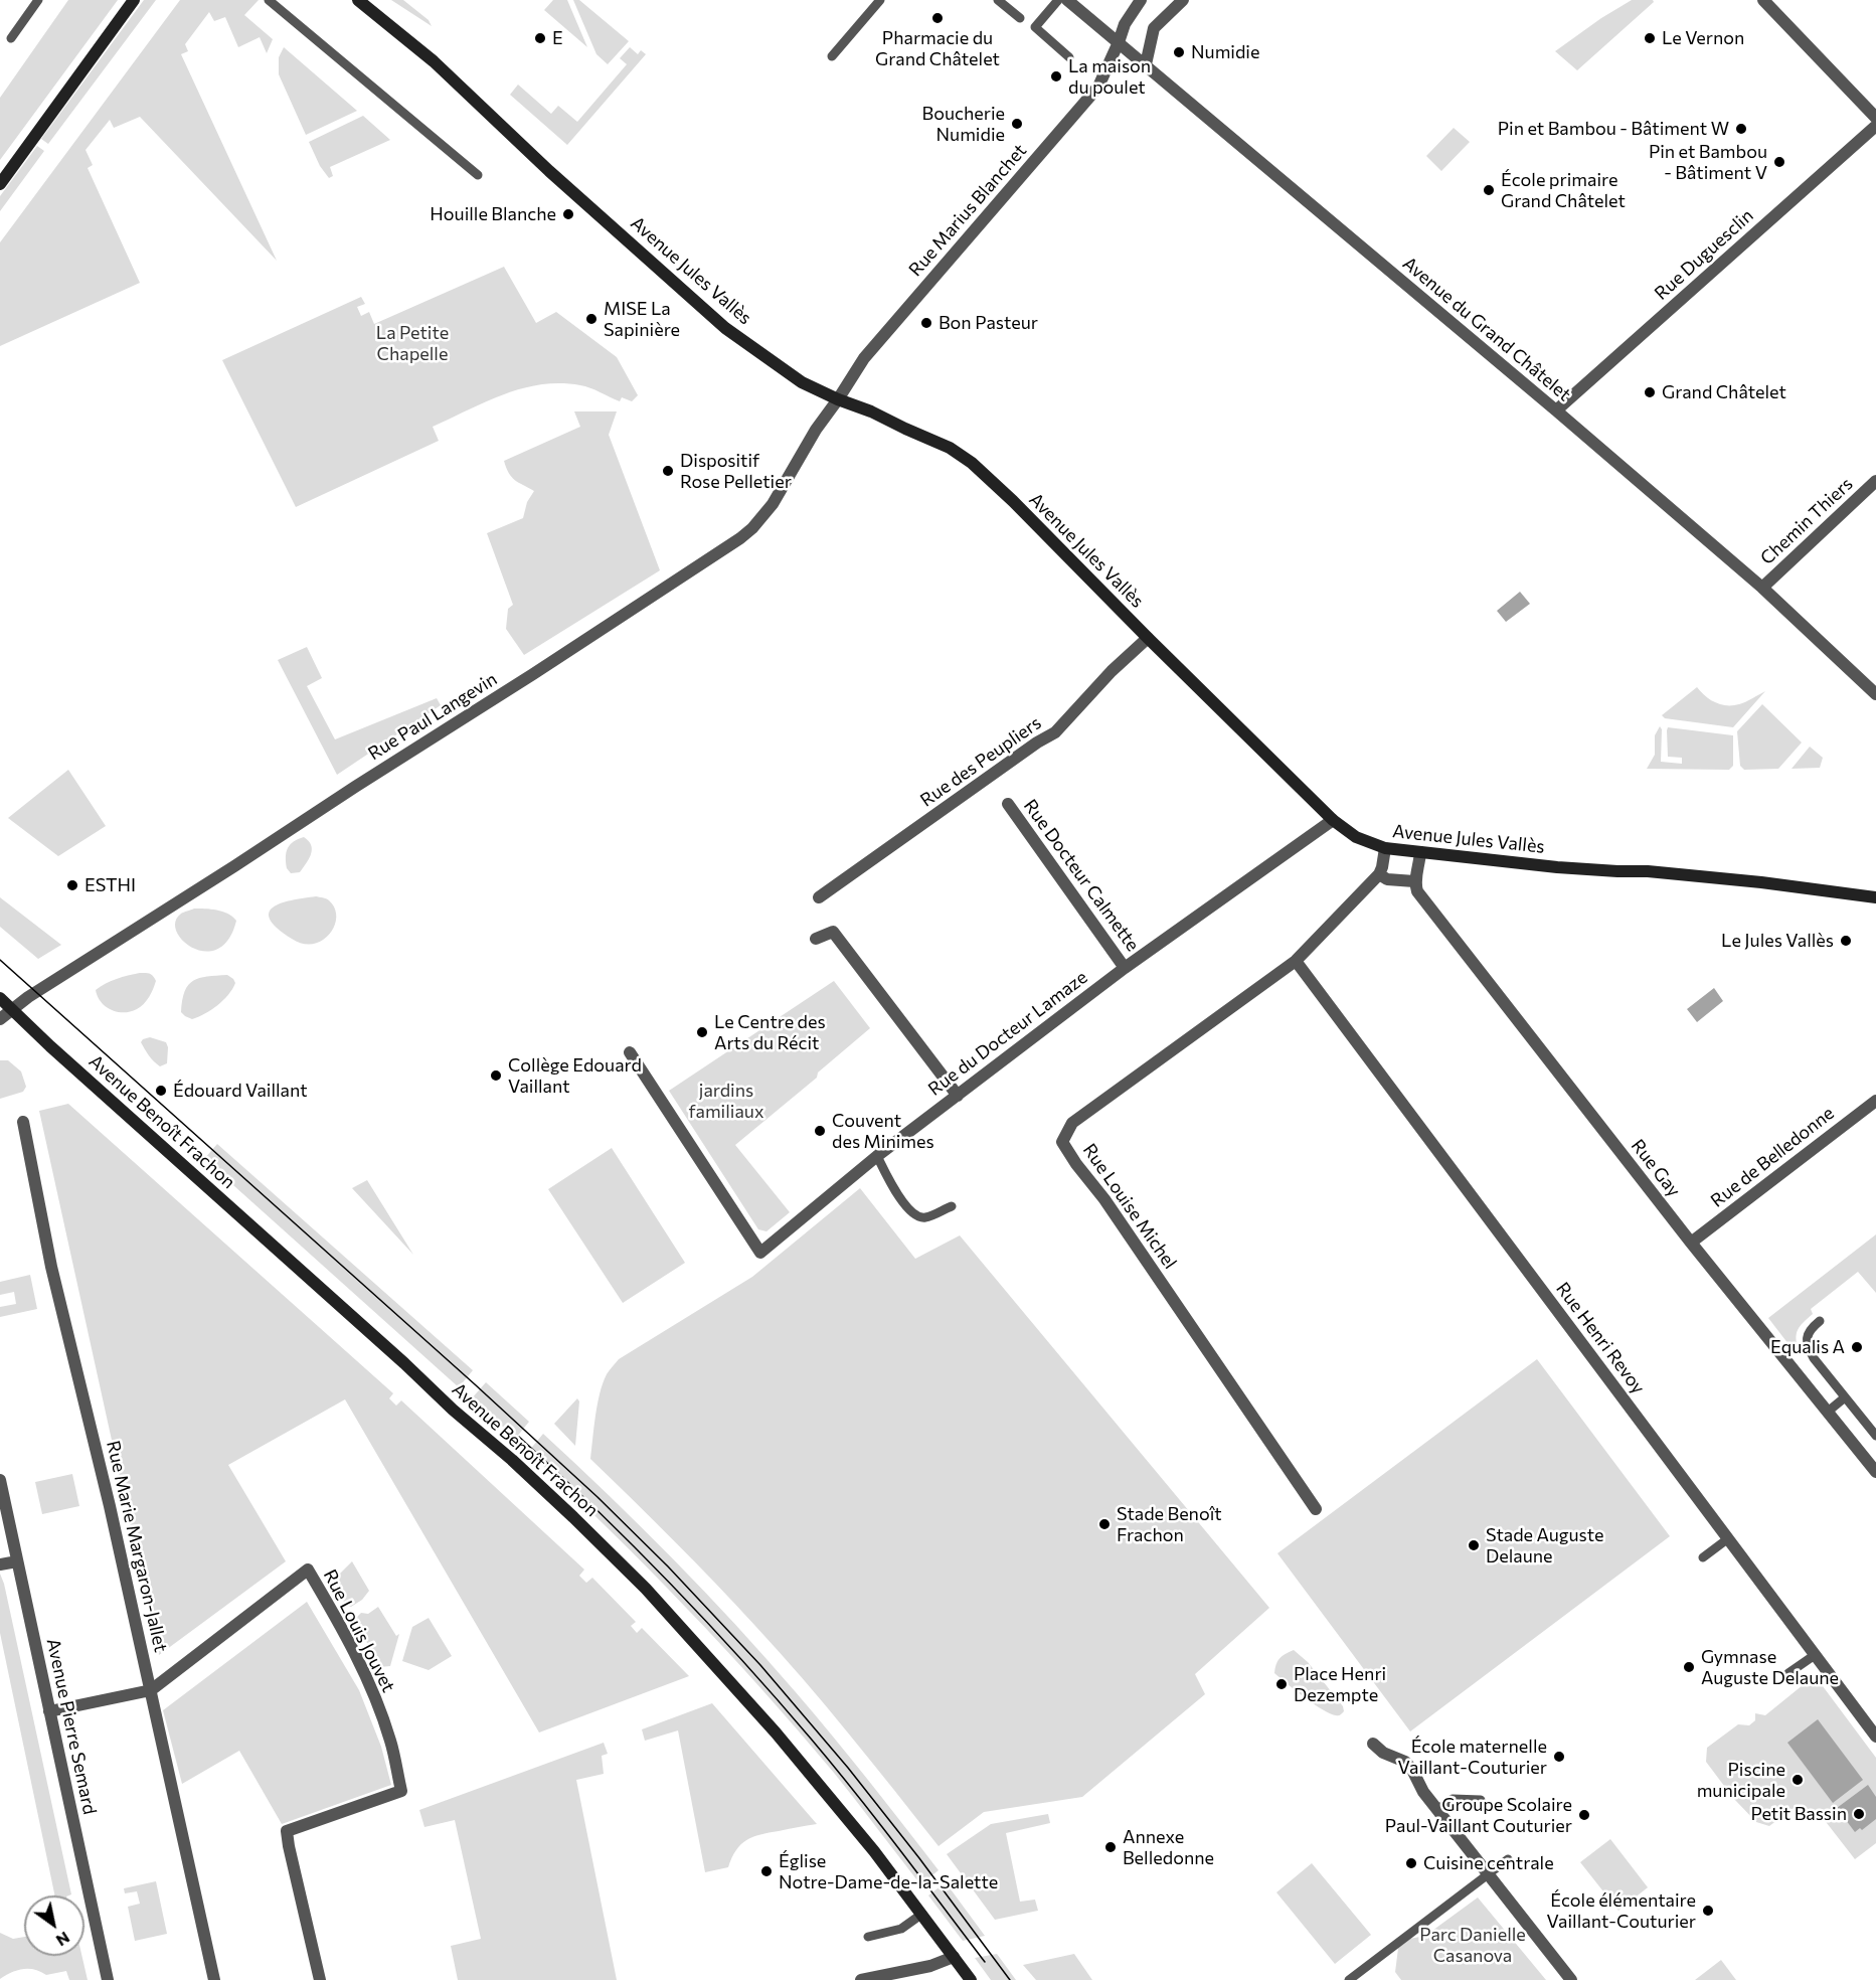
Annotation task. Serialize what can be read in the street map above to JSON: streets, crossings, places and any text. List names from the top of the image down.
{
  "streets": {
    "street": [
      "Rue Marius Blanchet",
      "Rue Duguesclin",
      "Avenue Jules Vallès",
      "Avenue du Grand Châtelet",
      "Chemin Thiers",
      "Rue Paul Langevin",
      "Rue des Peupliers",
      "Rue Docteur Calmette",
      "Rue du Docteur Lamaze",
      "Avenue Benoît Frachon",
      "Rue de Belledonne",
      "Rue Gay",
      "Rue Louise Michel",
      "Rue Henri Revoy",
      "Rue Marie Margaron-Jallet",
      "Rue Louis Jouvet",
      "Avenue Pierre Semard"
    ]
  },
  "crossings": [
    ["Rue Marius Blanchet", "Avenue Jules Vallès"],
    ["Rue Marius Blanchet", "Avenue du Grand Châtelet"],
    ["Rue Marius Blanchet", "Rue Paul Langevin"],
    ["Rue Duguesclin", "Avenue du Grand Châtelet"],
    ["Avenue Jules Vallès", "Rue Paul Langevin"],
    ["Avenue Jules Vallès", "Rue des Peupliers"],
    ["Avenue Jules Vallès", "Rue du Docteur Lamaze"],
    ["Avenue du Grand Châtelet", "Chemin Thiers"],
    ["Rue Paul Langevin", "Avenue Benoît Frachon"],
    ["Rue Docteur Calmette", "Rue du Docteur Lamaze"],
    ["Rue de Belledonne", "Rue Gay"],
    ["Rue Louise Michel", "Rue Henri Revoy"],
    ["Rue Marie Margaron-Jallet", "Rue Louis Jouvet"],
    ["Rue Louis Jouvet", "Avenue Pierre Semard"]
  ],
  "parks": ["La Petite Chapelle", "jardins familiaux", "Parc Danielle Casanova"],
  "places": [
    "Pharmacie du Grand Châtelet",
    "E",
    "Le Vernon",
    "Numidie",
    "La maison du poulet",
    "Boucherie Numidie",
    "Pin et Bambou - Bâtiment W",
    "Pin et Bambou - Bâtiment V",
    "École primaire Grand Châtelet",
    "Houille Blanche",
    "MISE La Sapinière",
    "Bon Pasteur",
    "Grand Châtelet",
    "Dispositif Rose Pelletier",
    "ESTHI",
    "Le Jules Vallès",
    "Le Centre des Arts du Récit",
    "Collège Edouard Vaillant",
    "Édouard Vaillant",
    "Couvent des Minimes",
    "Equalis A",
    "Stade Benoît Frachon",
    "Stade Auguste Delaune",
    "Gymnase Auguste Delaune",
    "Place Henri Dezempte",
    "École maternelle Vaillant-Couturier",
    "Piscine municipale",
    "Petit Bassin",
    "Groupe Scolaire Paul-Vaillant Couturier",
    "Annexe Belledonne",
    "Cuisine centrale",
    "Église Notre-Dame-de-la-Salette",
    "École élémentaire Vaillant-Couturier"
  ],
  "north": "bottom right"
}
